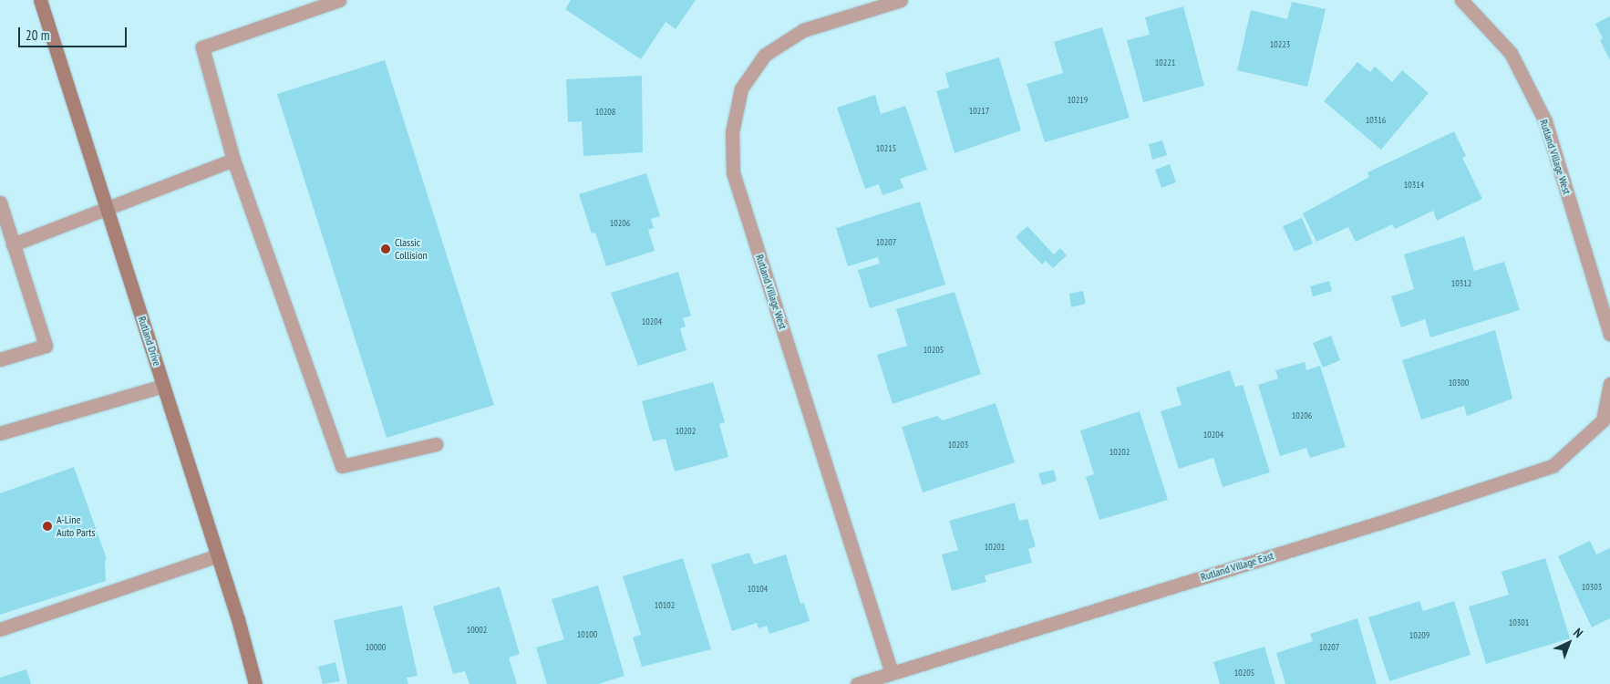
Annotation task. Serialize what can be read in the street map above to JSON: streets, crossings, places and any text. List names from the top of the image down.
{
  "streets": {
    "street": ["Rutland Village West", "Rutland Drive", "Rutland Village East"]
  },
  "crossings": [
    ["Rutland Village West", "Rutland Village East"]
  ],
  "places": ["Classic Collision", "A-Line Auto Parts"],
  "house_numbers": [
    "10223",
    "10221",
    "10219",
    "10217",
    "10208",
    "10316",
    "10215",
    "10314",
    "10206",
    "10207",
    "10312",
    "10204",
    "10205",
    "10300",
    "10206",
    "10202",
    "10204",
    "10203",
    "10202",
    "10201",
    "10303",
    "10104",
    "10102",
    "10301",
    "10002",
    "10100",
    "10209",
    "10000",
    "10207",
    "10205"
  ],
  "scale_bar": "20 m",
  "north": "top right"
}
